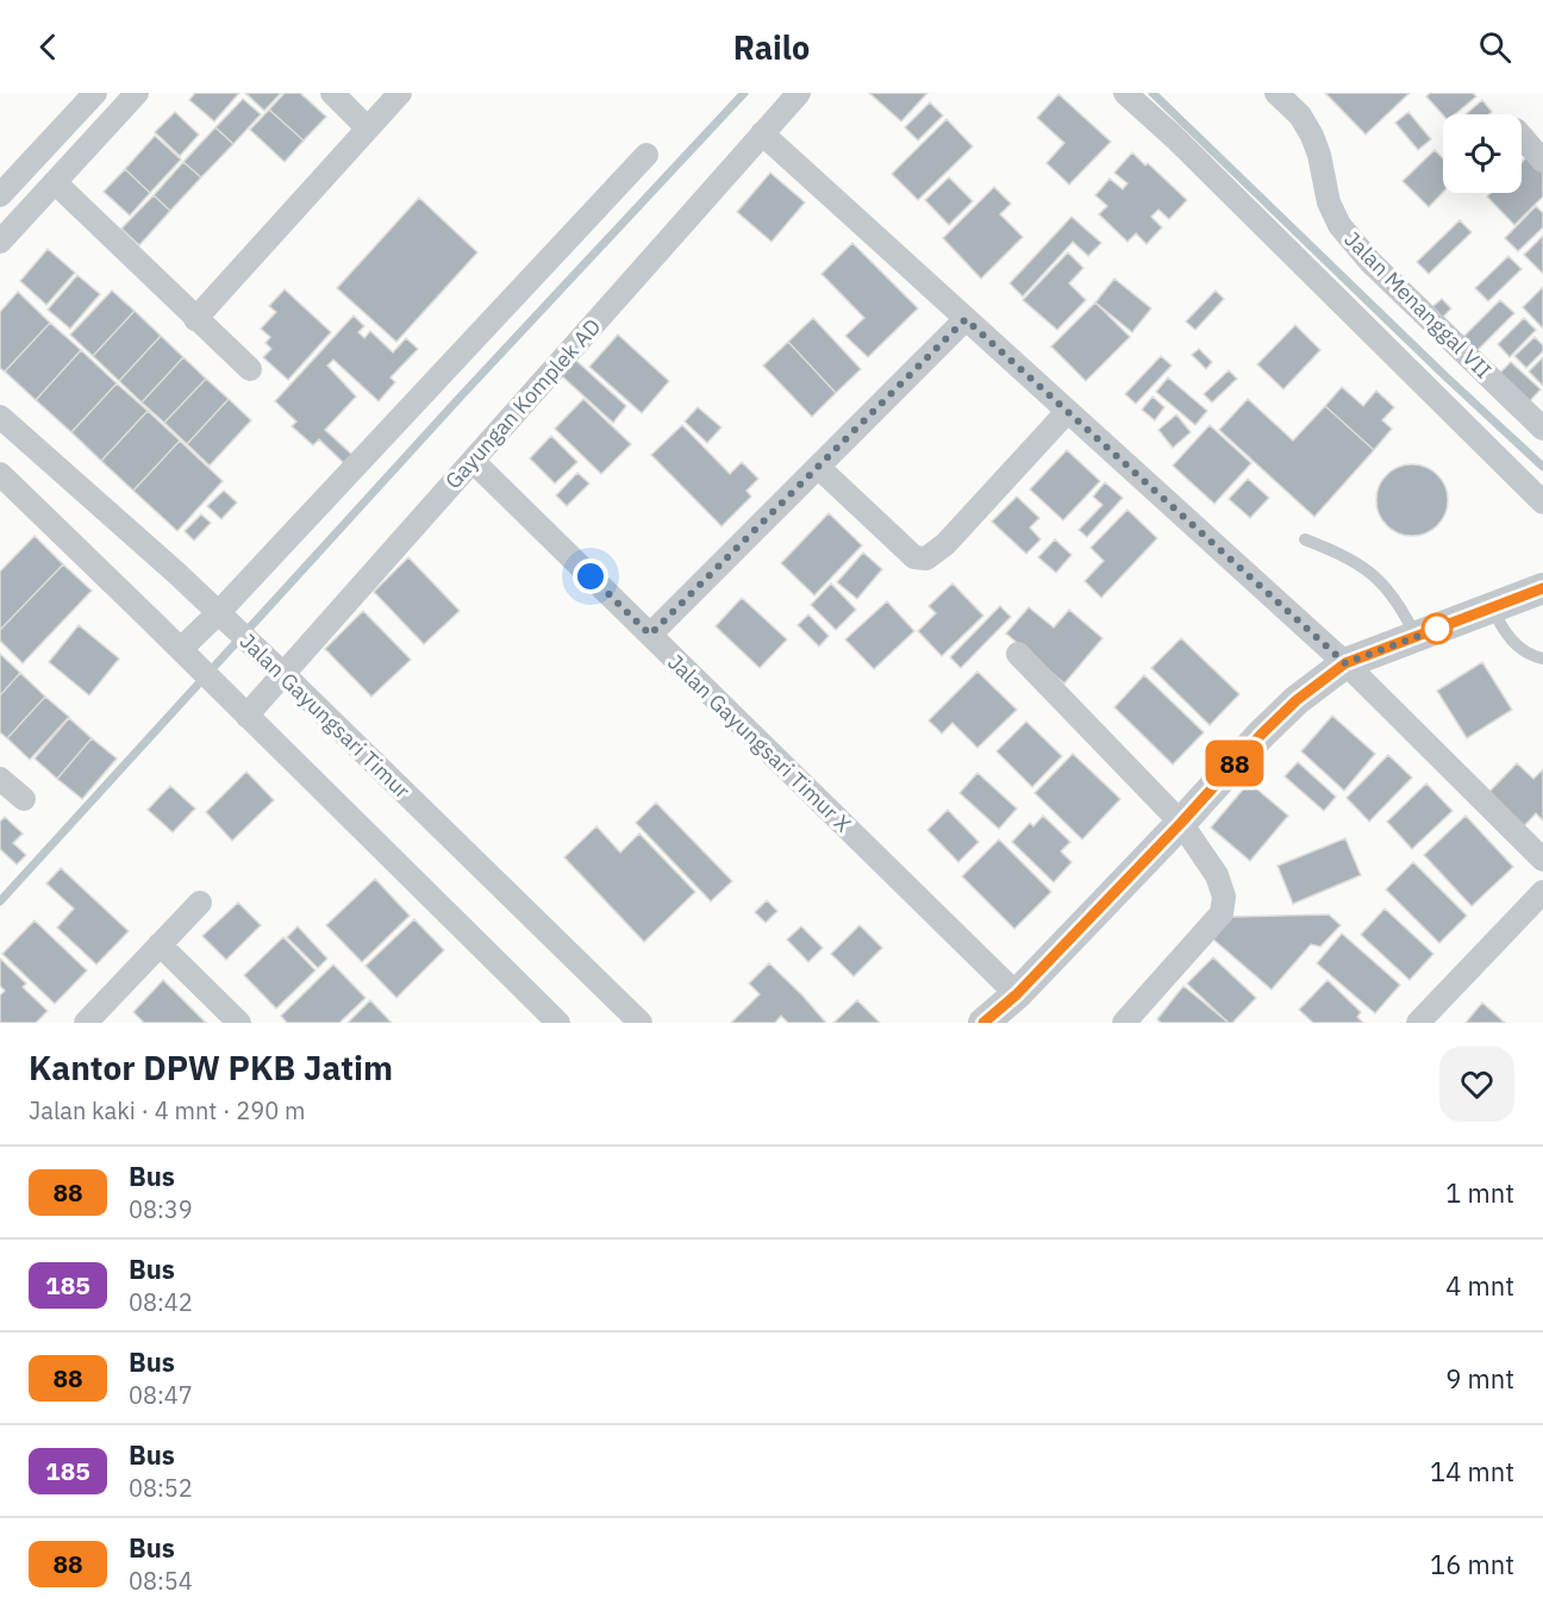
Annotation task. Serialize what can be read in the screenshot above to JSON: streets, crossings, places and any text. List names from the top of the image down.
{
  "streets": {
    "street": [
      "Jalan Menanggal VII",
      "Gayungan Komplek AD",
      "Jalan Gayungsari Timur",
      "Jalan Gayungsari Timur X"
    ]
  },
  "crossings": [
    ["Gayungan Komplek AD", "Jalan Gayungsari Timur"],
    ["Gayungan Komplek AD", "Jalan Gayungsari Timur X"]
  ],
  "lines": ["bus line 88"],
  "page": {
    "header": "Railo",
    "on_map": "88",
    "heading": ["Kantor DPW PKB Jatim", "Jalan kaki · 4 mnt · 290 m"],
    "list": [
      {
        "mark": "88",
        "name": "Bus",
        "note": "08:39",
        "value": "1 mnt"
      },
      {
        "mark": "185",
        "name": "Bus",
        "note": "08:42",
        "value": "4 mnt"
      },
      {
        "mark": "88",
        "name": "Bus",
        "note": "08:47",
        "value": "9 mnt"
      },
      {
        "mark": "185",
        "name": "Bus",
        "note": "08:52",
        "value": "14 mnt"
      },
      {
        "mark": "88",
        "name": "Bus",
        "note": "08:54",
        "value": "16 mnt"
      }
    ]
  }
}
